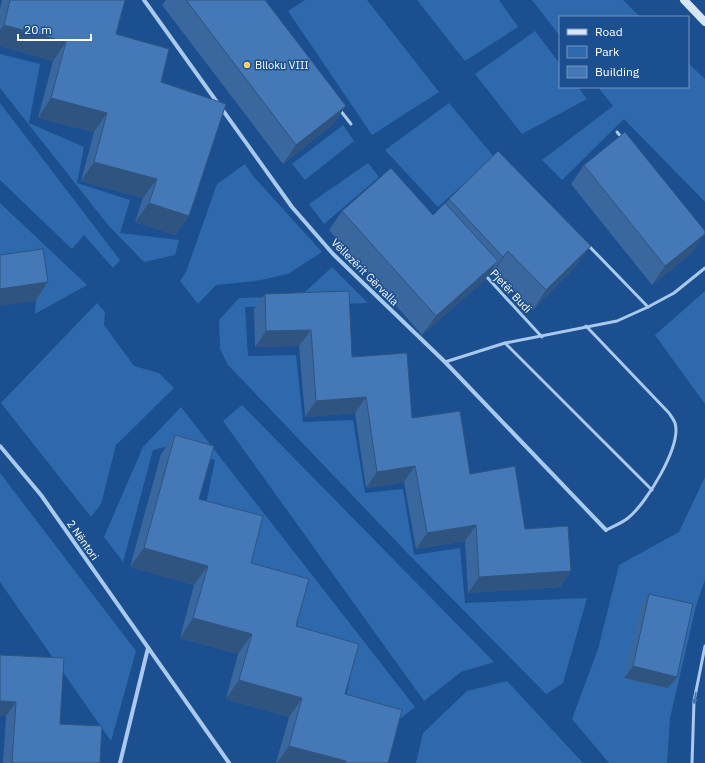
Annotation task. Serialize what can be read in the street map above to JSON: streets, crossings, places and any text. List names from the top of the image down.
{
  "streets": {
    "street": ["Vëllezërit Gërvalla", "2 Nëntori"],
    "lane": ["Pjetër Budi"]
  },
  "places": ["Blloku VIII"],
  "legend": ["Road", "Park", "Building"],
  "scale_bar": "20 m"
}
